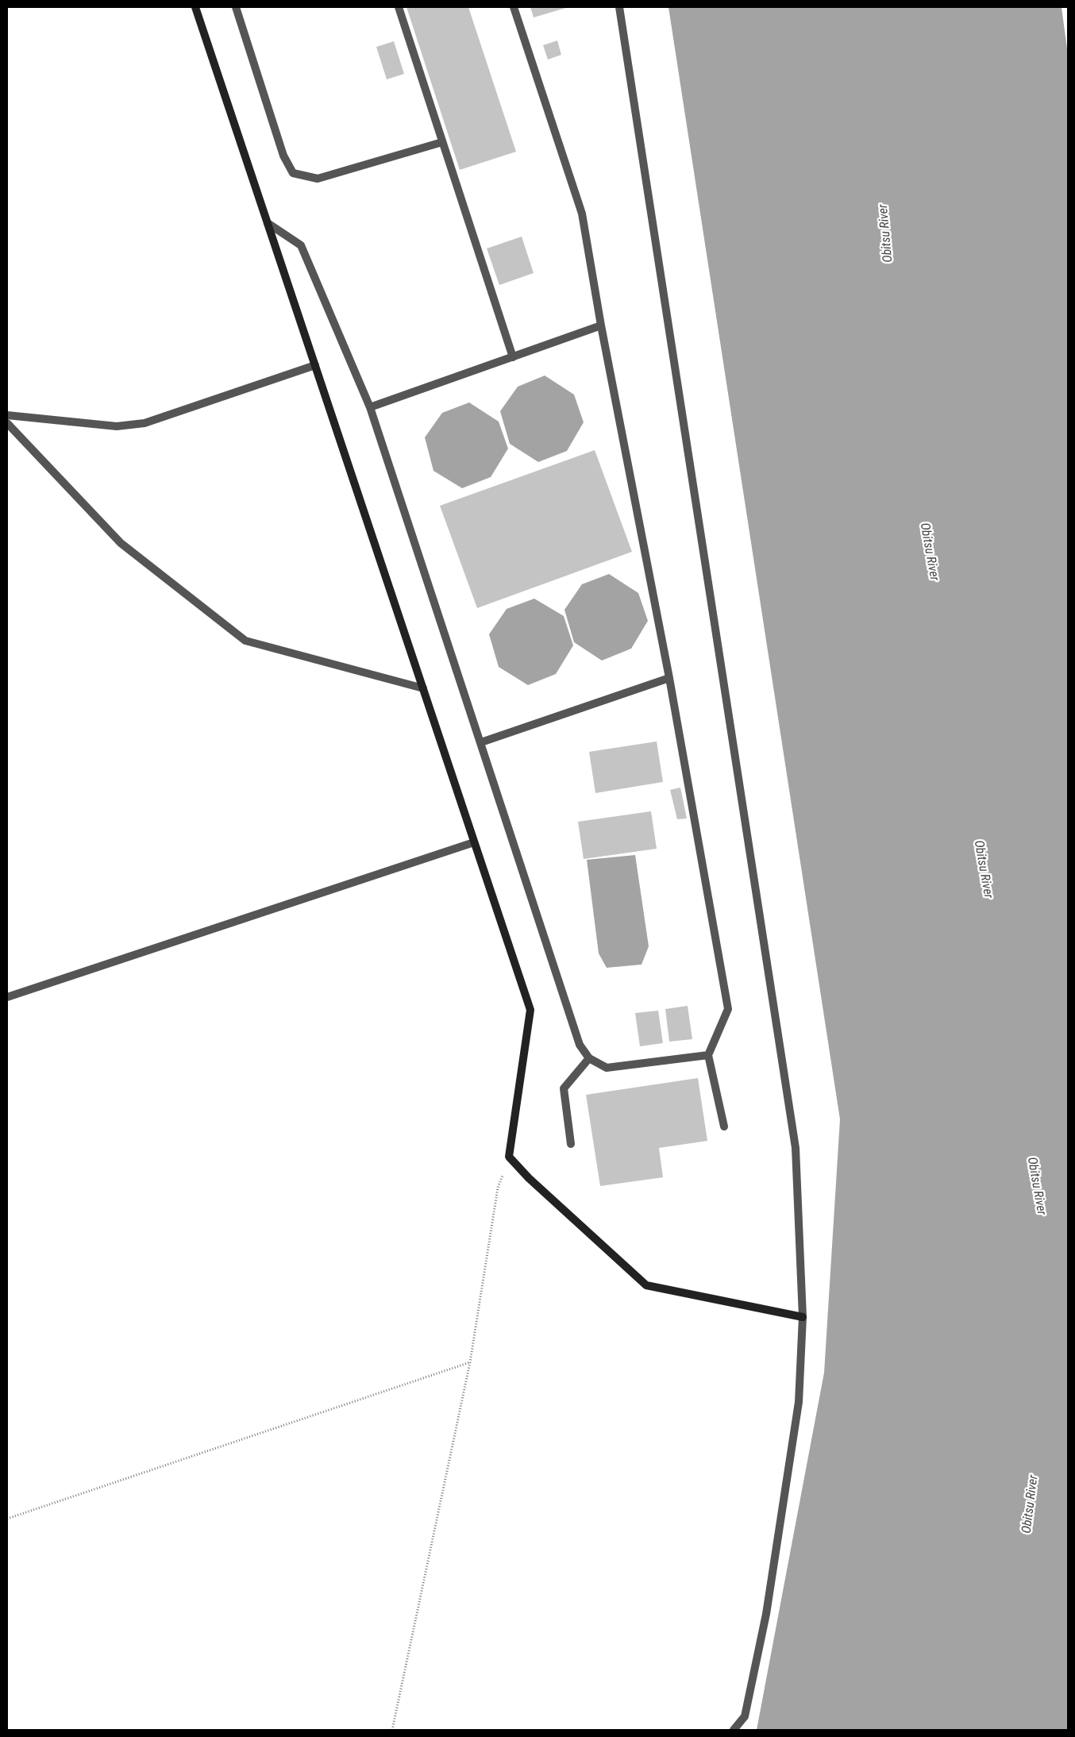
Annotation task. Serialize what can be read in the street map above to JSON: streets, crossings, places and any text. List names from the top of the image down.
{
  "water": ["Obitsu River"]
}
